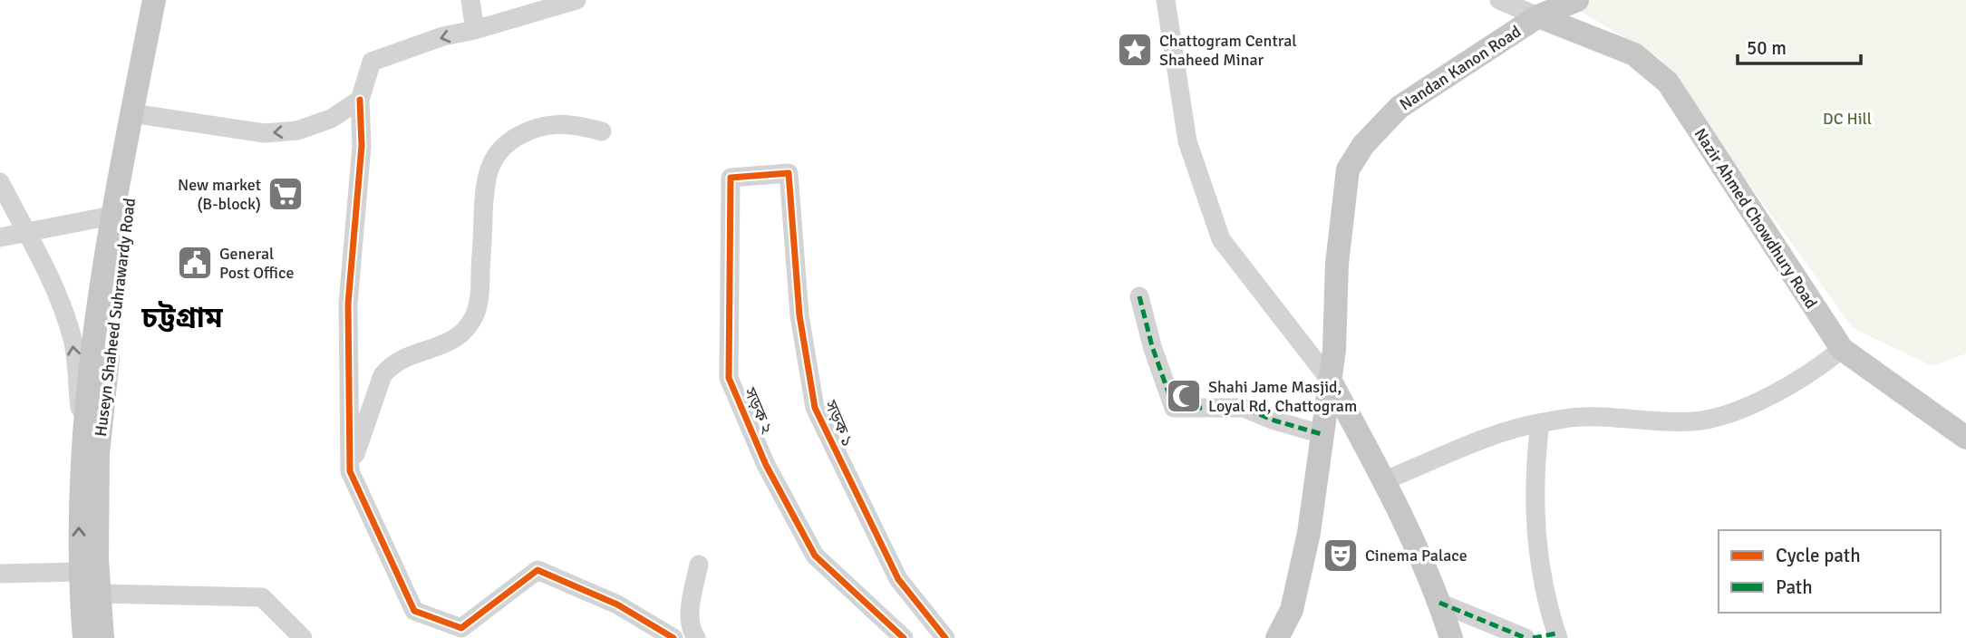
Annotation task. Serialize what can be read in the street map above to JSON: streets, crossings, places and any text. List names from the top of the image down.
{
  "streets": {
    "main road": ["Nandan Kanon Road", "Nazir Ahmed Chowdhury Road", "Huseyn Shaheed Suhrawardy Road"],
    "street": ["সড়ক ২", "সড়ক ১"]
  },
  "crossings": [
    ["Nandan Kanon Road", "Nazir Ahmed Chowdhury Road"],
    ["সড়ক ২", "সড়ক ১"]
  ],
  "districts": ["চট্টগ্রাম"],
  "parks": ["DC Hill"],
  "places": {
    "place": ["Chattogram Central Shaheed Minar"],
    "supermarket": ["New market (B-block)"],
    "public building": ["General Post Office"],
    "mosque": ["Shahi Jame Masjid, Loyal Rd, Chattogram"],
    "theatre": ["Cinema Palace"]
  },
  "legend": ["Cycle path", "Path"],
  "scale_bar": "50 m"
}
